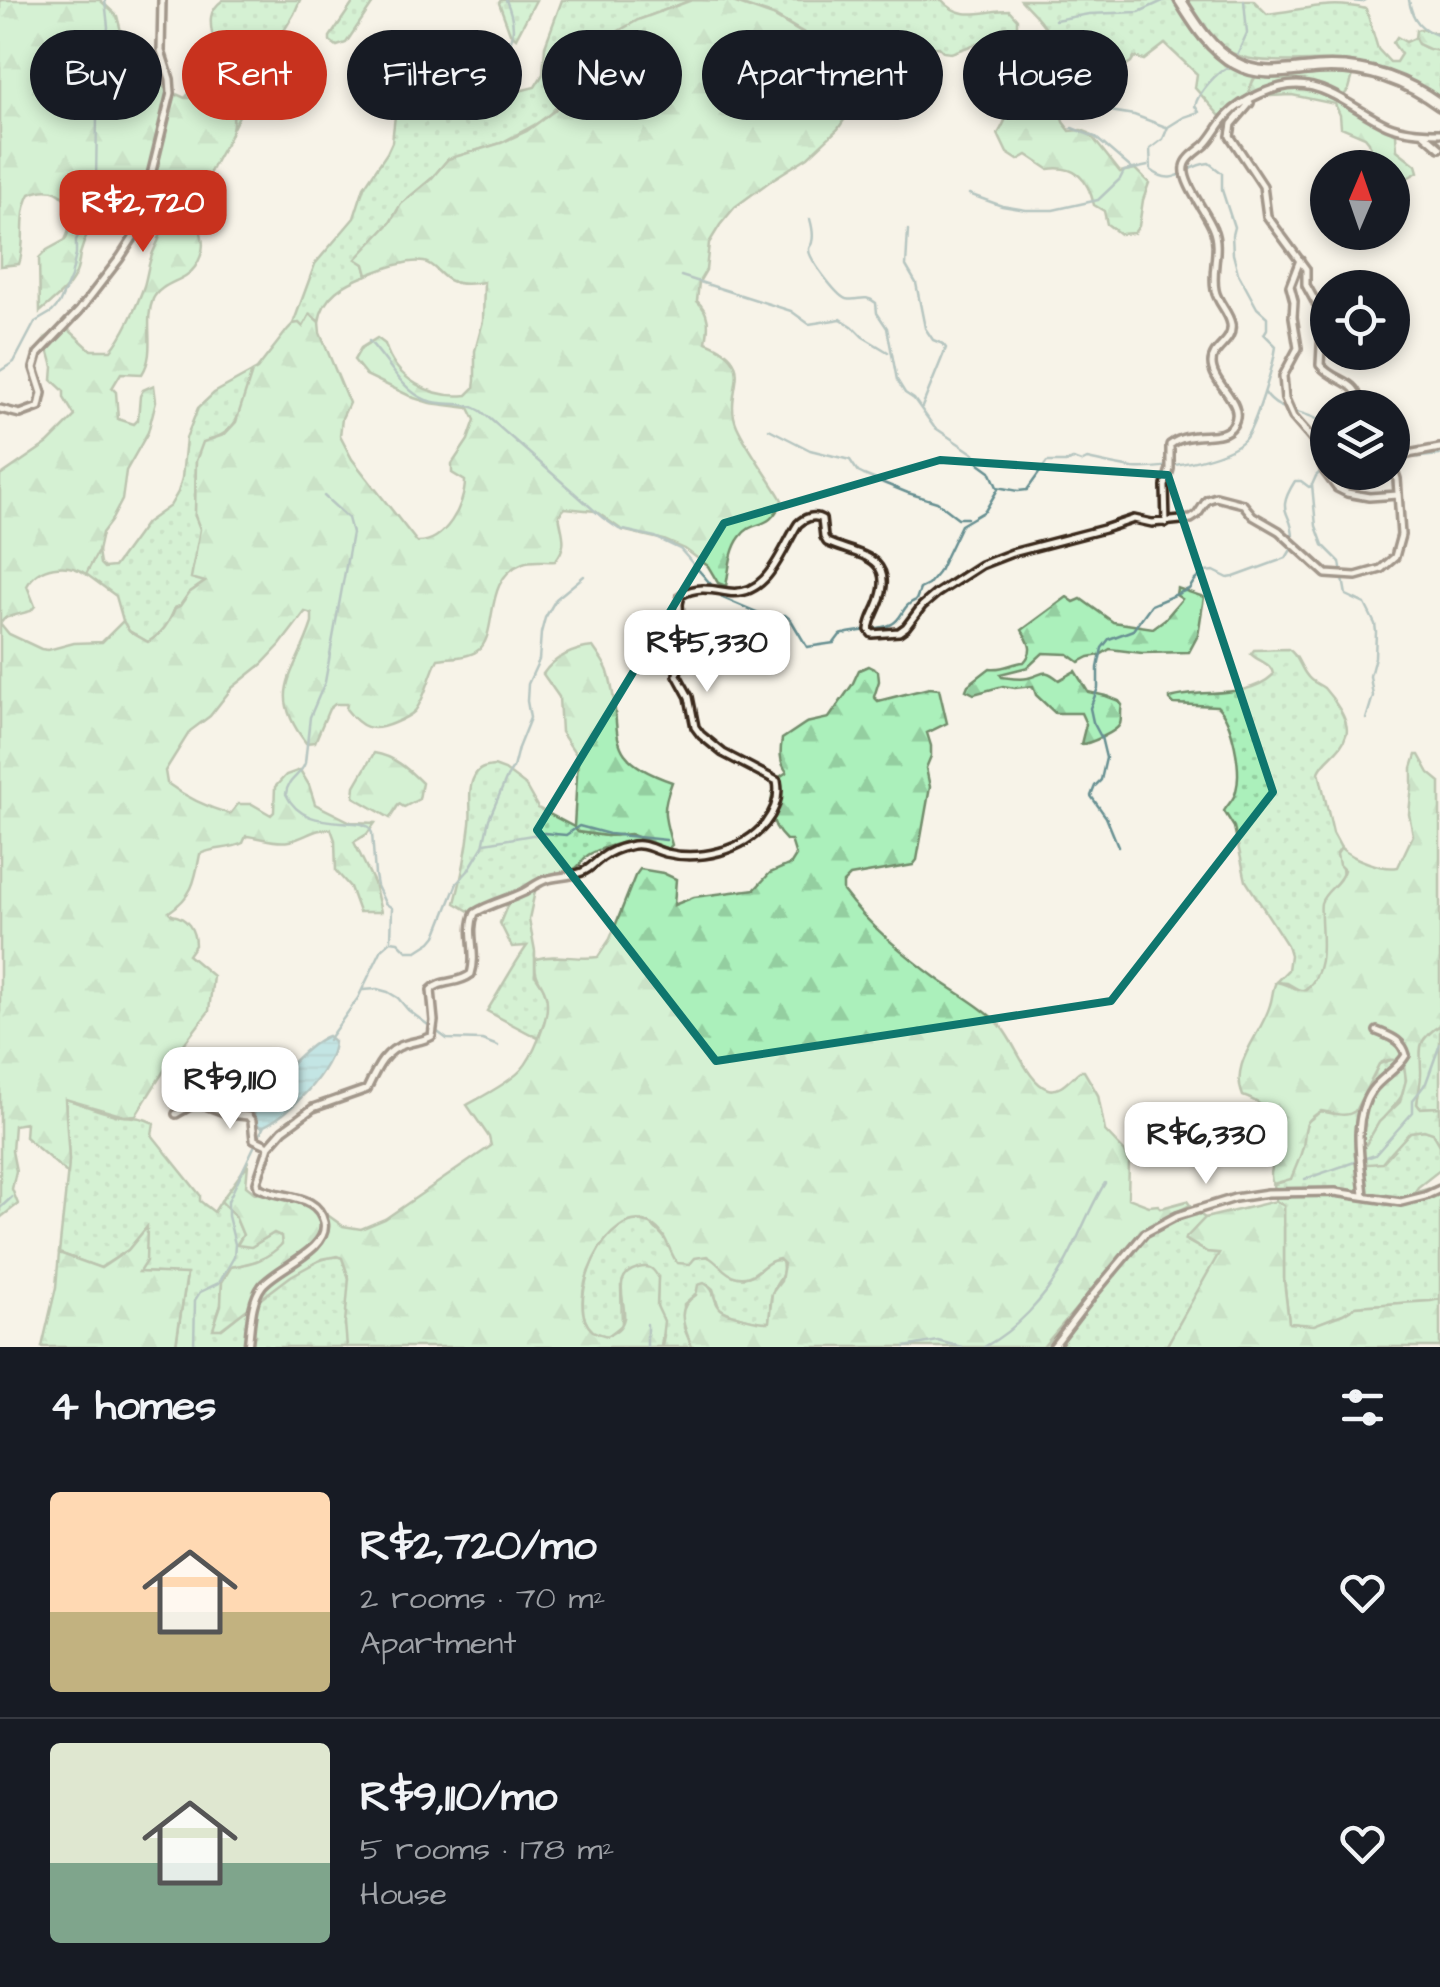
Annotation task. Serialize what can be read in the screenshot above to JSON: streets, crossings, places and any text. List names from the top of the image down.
{
  "north": "top",
  "page": {
    "chip": [
      "Buy",
      "Rent",
      "Filters",
      "New",
      "Apartment",
      "House"
    ],
    "price": [
      "R$2,720",
      "R$5,330",
      "R$9,110",
      "R$6,330"
    ],
    "heading": "4 homes",
    "list": [
      {
        "name": "R$2,720/mo",
        "note": "2 rooms · 70 m² · Apartment"
      },
      {
        "name": "R$9,110/mo",
        "note": "5 rooms · 178 m² · House"
      }
    ]
  }
}
